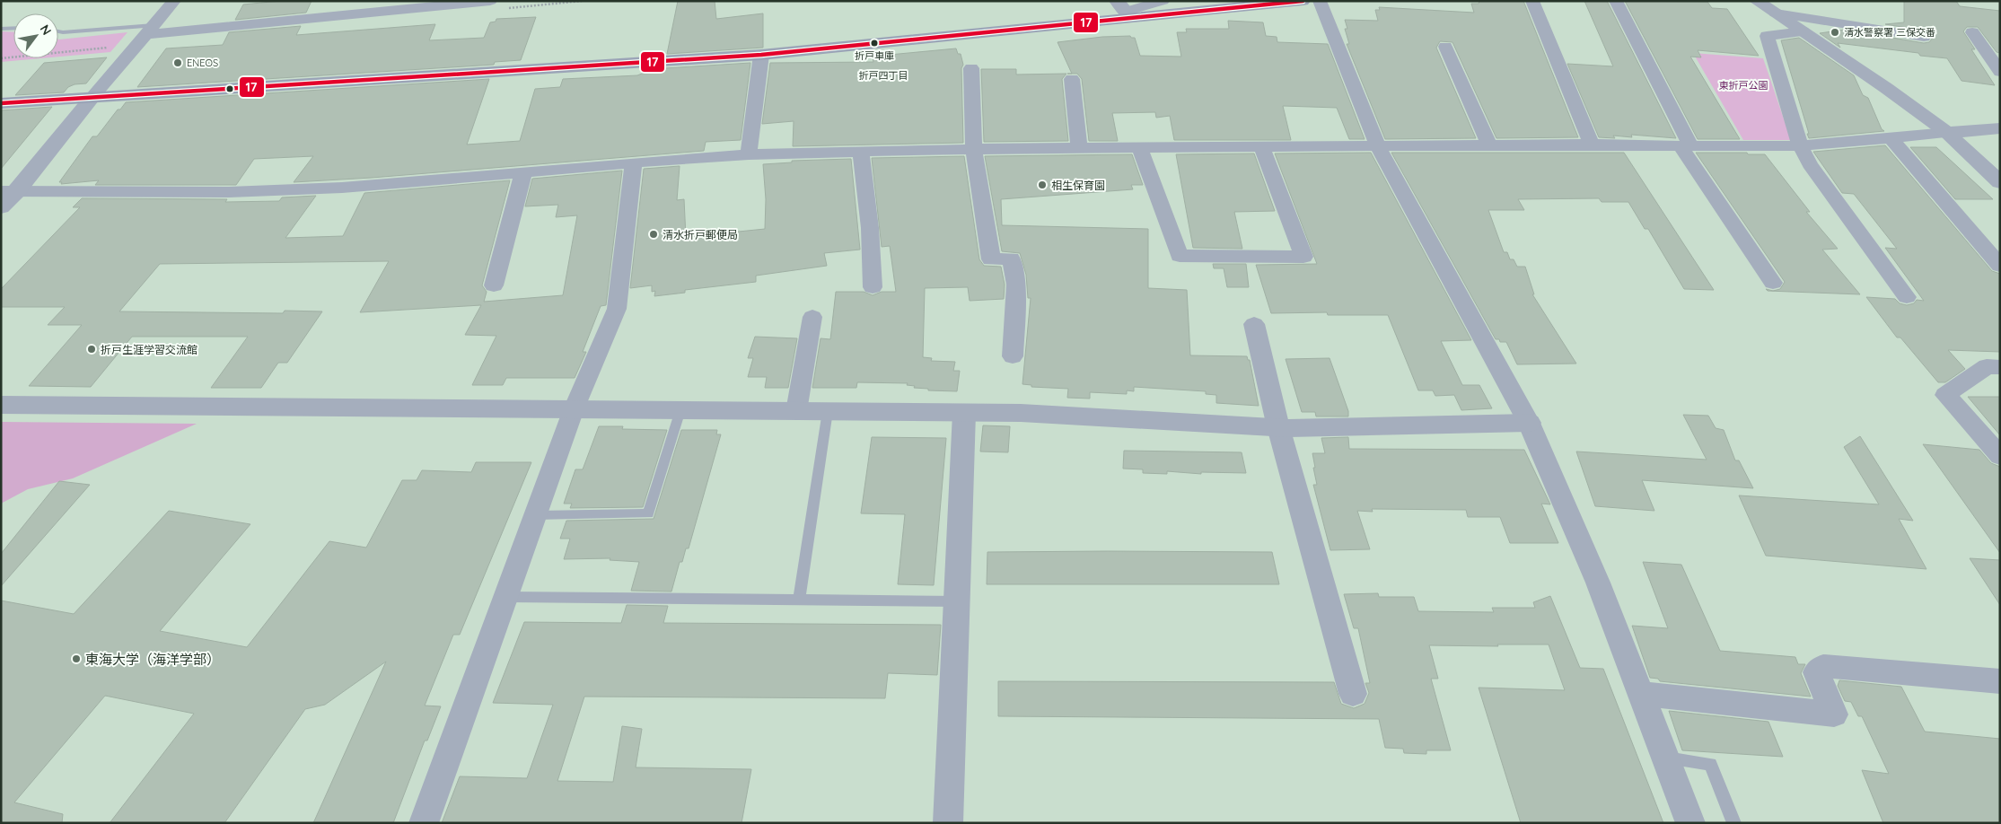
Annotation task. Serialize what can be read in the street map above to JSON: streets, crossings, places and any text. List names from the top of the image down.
{
  "districts": ["折戸四丁目"],
  "parks": ["東折戸公園"],
  "places": [
    "清水警察署 三保交番",
    "折戸車庫",
    "ENEOS",
    "相生保育園",
    "清水折戸郵便局",
    "折戸生涯学習交流館",
    "東海大学（海洋学部）"
  ],
  "lines": ["transit line 17"],
  "north": "top right"
}
